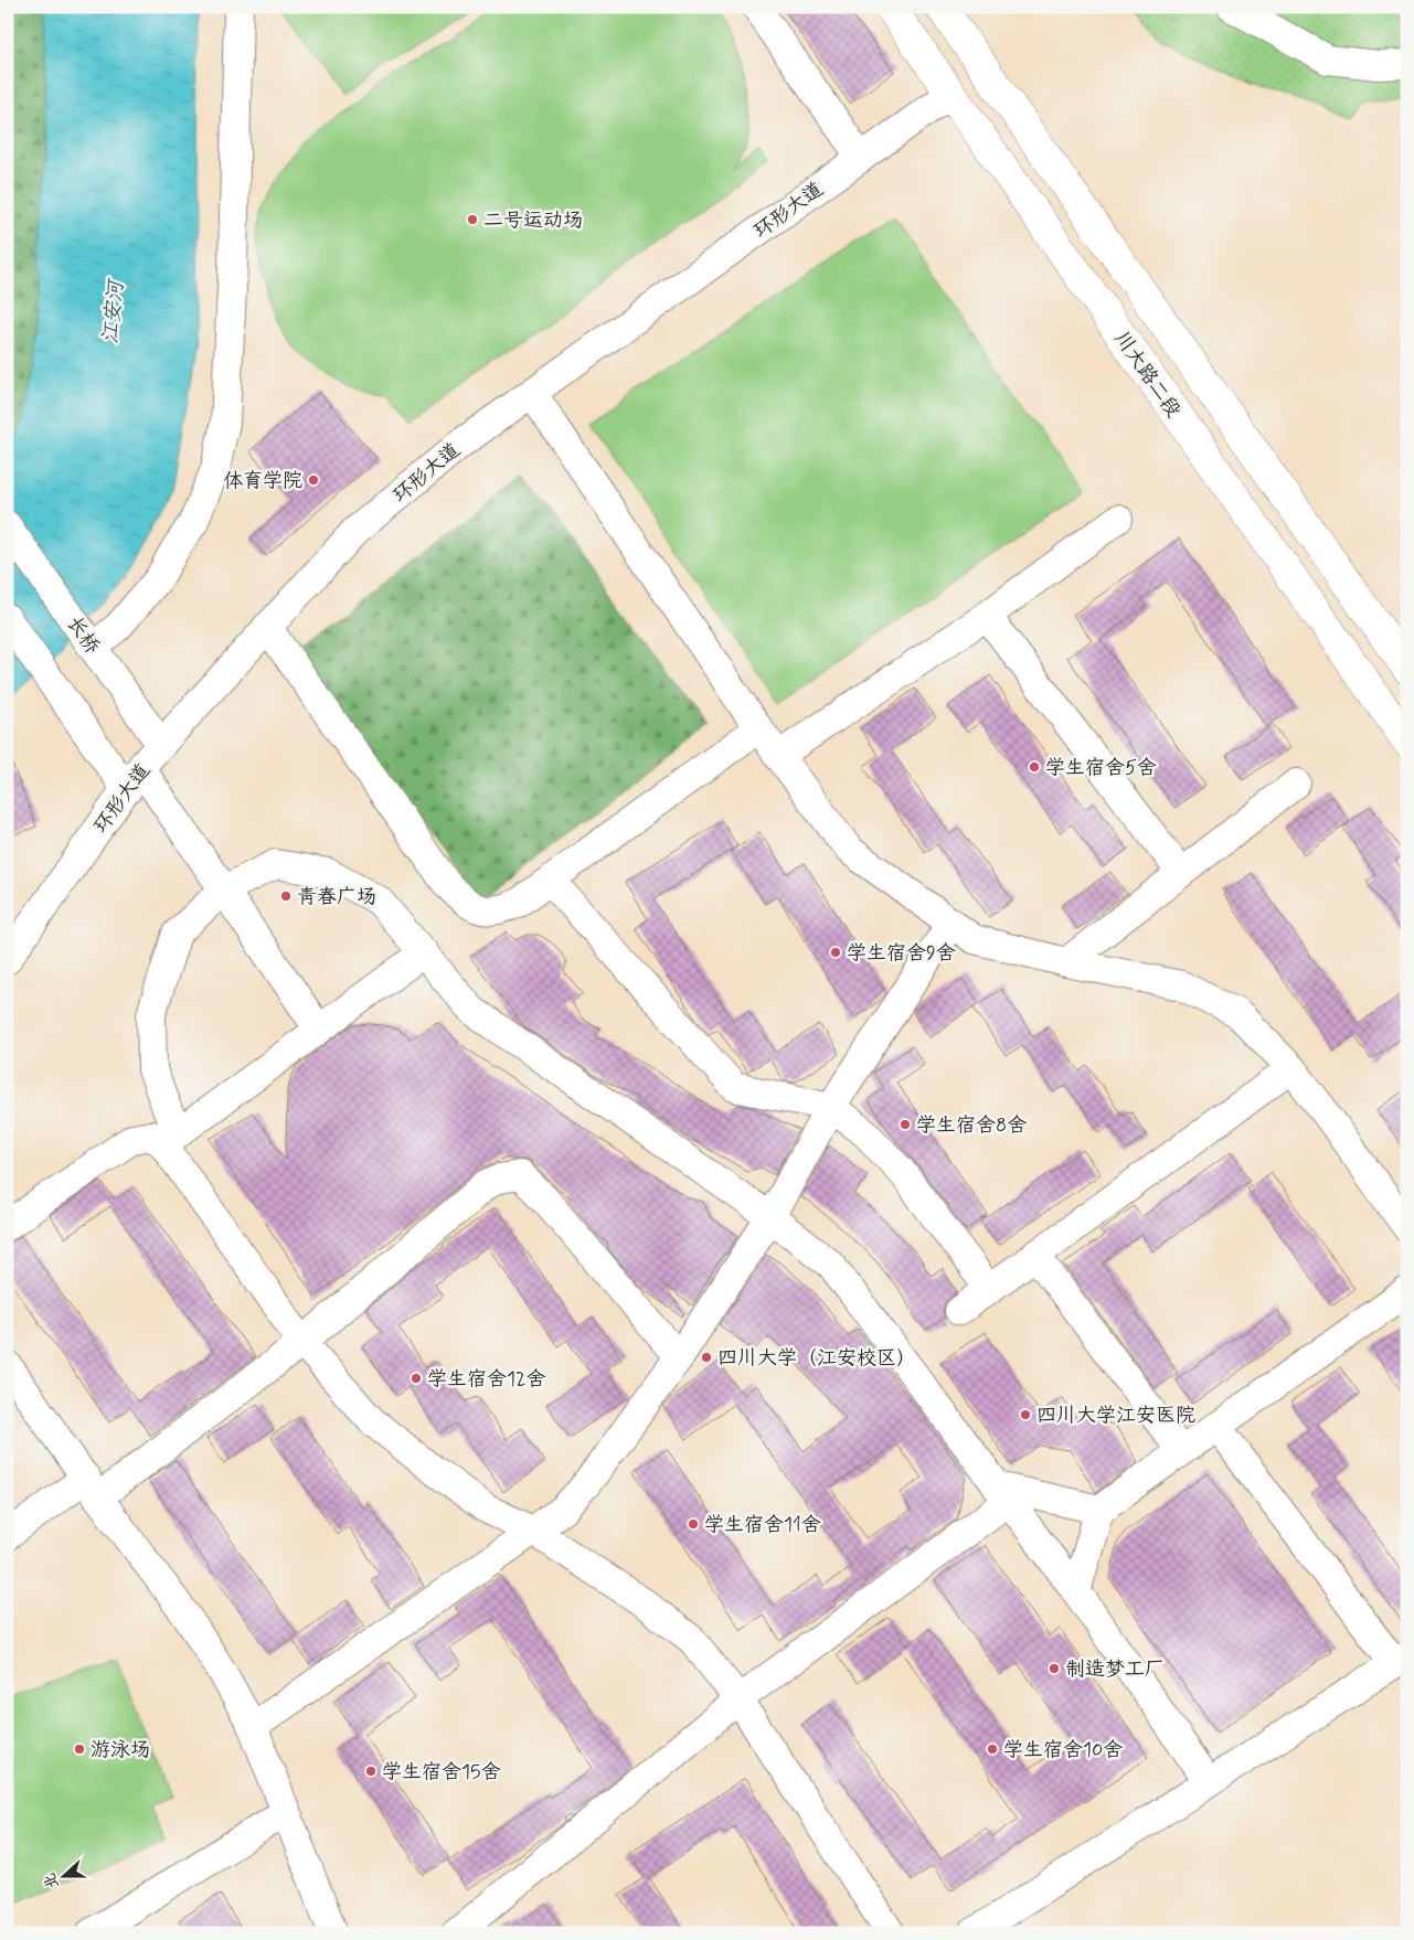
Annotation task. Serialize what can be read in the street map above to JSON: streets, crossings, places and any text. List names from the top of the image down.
{
  "streets": {
    "main road": ["川大路二段"],
    "street": ["环形大道", "长桥"]
  },
  "crossings": [
    ["环形大道", "川大路二段"],
    ["环形大道", "长桥"]
  ],
  "water": ["江安河"],
  "places": [
    "二号运动场",
    "体育学院",
    "学生宿舍5舍",
    "青春广场",
    "学生宿舍9舍",
    "学生宿舍8舍",
    "四川大学（江安校区）",
    "学生宿舍12舍",
    "四川大学江安医院",
    "学生宿舍11舍",
    "制造梦工厂",
    "游泳场",
    "学生宿舍10舍",
    "学生宿舍15舍"
  ],
  "north": "left"
}
